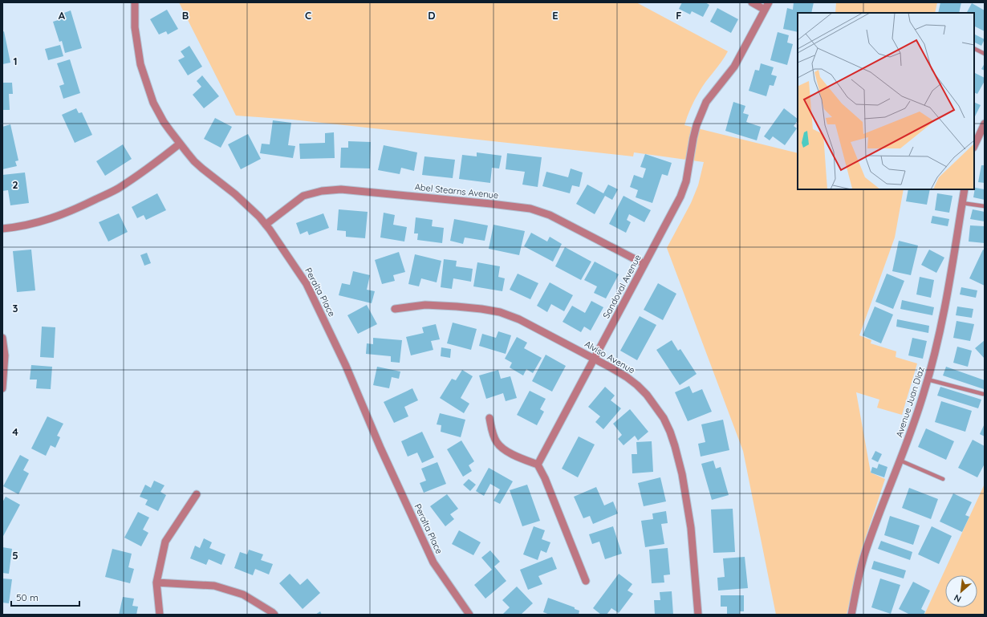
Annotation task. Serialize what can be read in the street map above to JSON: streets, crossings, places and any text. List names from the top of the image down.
{
  "streets": {
    "street": [
      "Abel Stearns Avenue",
      "Sandoval Avenue",
      "Peralta Place",
      "Alviso Avenue",
      "Avenue Juan Diaz"
    ]
  },
  "crossings": [
    ["Abel Stearns Avenue", "Sandoval Avenue"],
    ["Abel Stearns Avenue", "Peralta Place"],
    ["Sandoval Avenue", "Alviso Avenue"]
  ],
  "scale_bar": "50 m",
  "north": "bottom left",
  "grid": {
    "columns": [
      "A",
      "B",
      "C",
      "D",
      "E",
      "F"
    ],
    "rows": [
      "1",
      "2",
      "3",
      "4",
      "5"
    ]
  }
}
